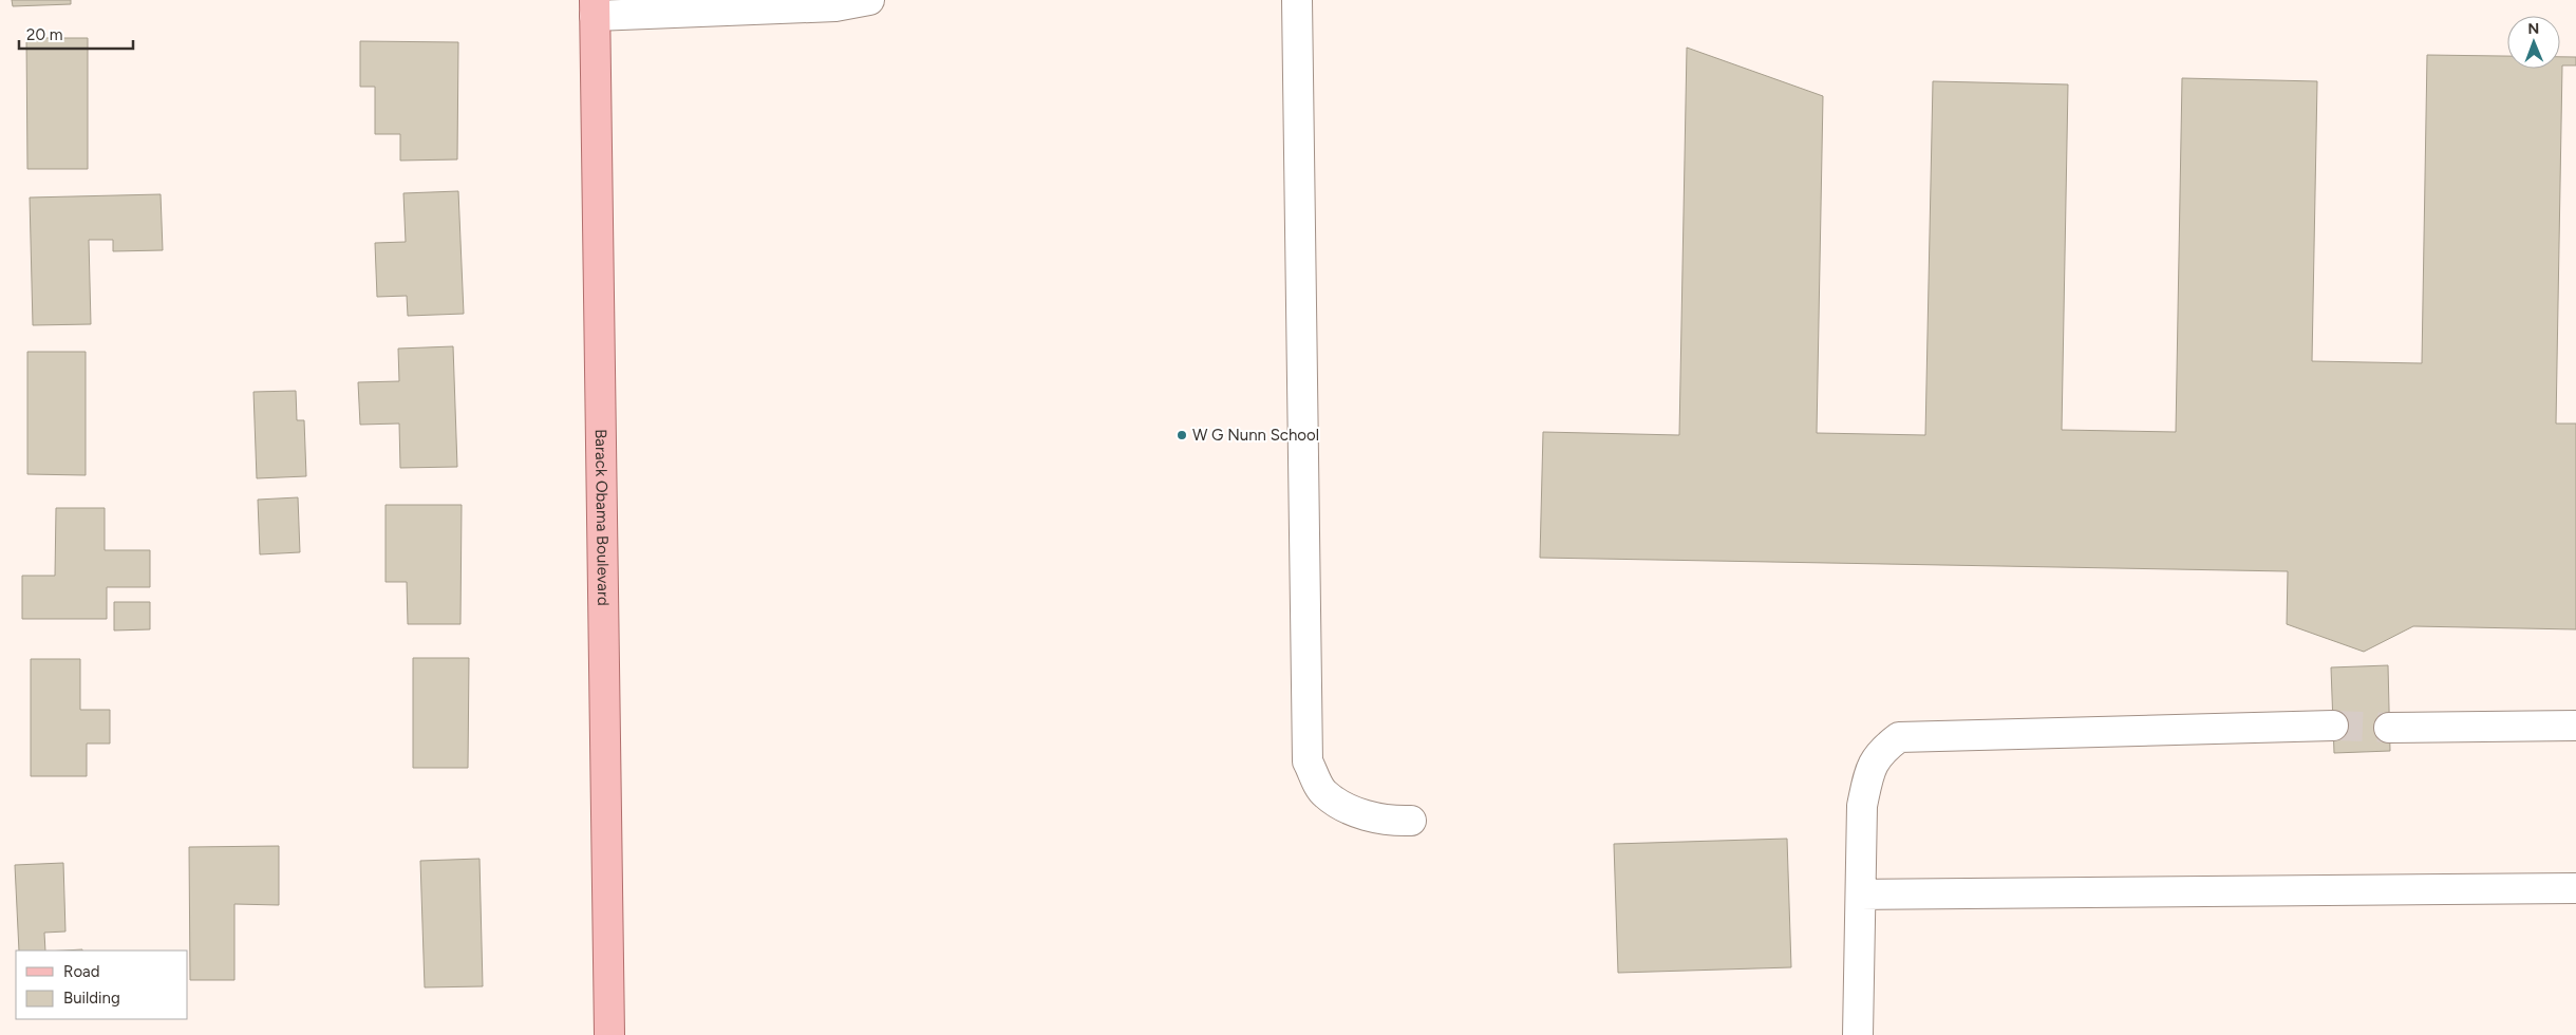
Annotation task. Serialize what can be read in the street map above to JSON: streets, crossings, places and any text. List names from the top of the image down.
{
  "streets": {
    "main road": ["Barack Obama Boulevard"]
  },
  "places": ["W G Nunn School"],
  "legend": ["Road", "Building"],
  "scale_bar": "20 m",
  "north": "top"
}
